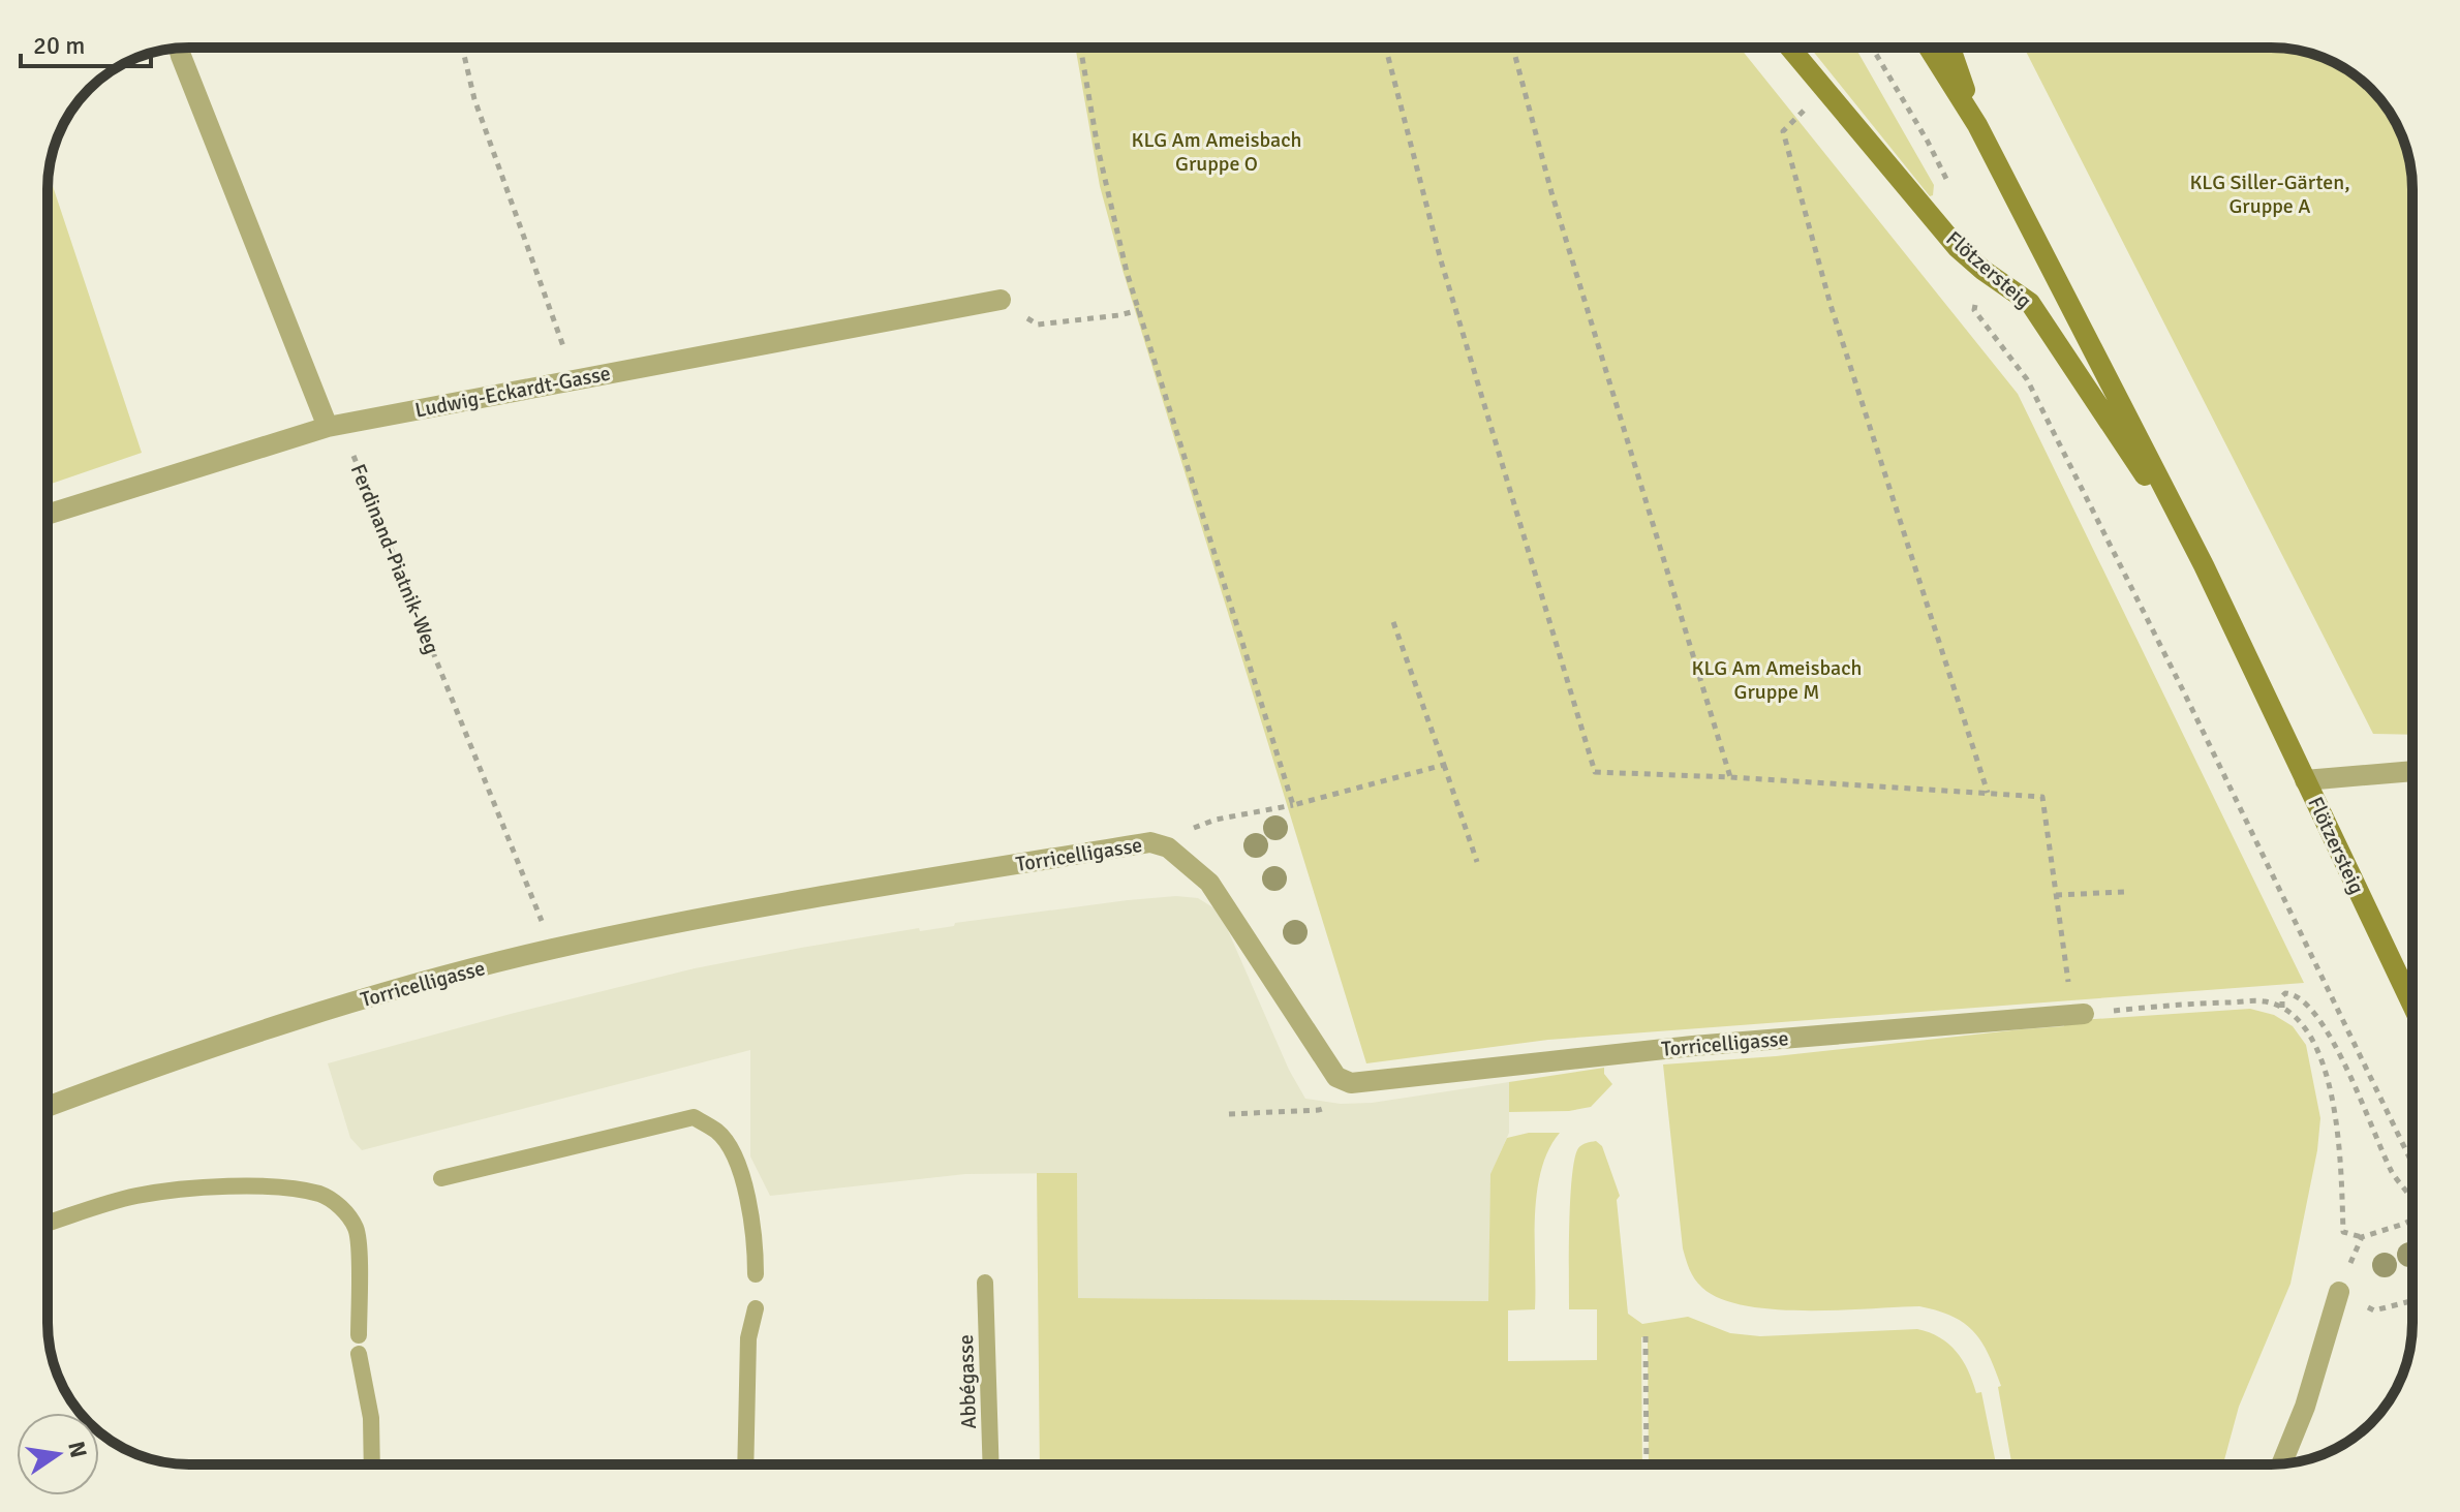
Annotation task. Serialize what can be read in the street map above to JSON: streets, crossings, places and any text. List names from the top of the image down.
{
  "streets": {
    "main road": ["Flötzersteig"],
    "street": ["Ludwig-Eckardt-Gasse", "Torricelligasse"],
    "lane": ["Abbégasse"],
    "path": ["Ferdinand-Piatnik-Weg"]
  },
  "crossings": [
    ["Ludwig-Eckardt-Gasse", "Ferdinand-Piatnik-Weg"],
    ["Ferdinand-Piatnik-Weg", "Torricelligasse"]
  ],
  "parks": ["KLG Am Ameisbach Gruppe O", "KLG Siller-Gärten, Gruppe A", "KLG Am Ameisbach Gruppe M"],
  "scale_bar": "20 m",
  "north": "right"
}
